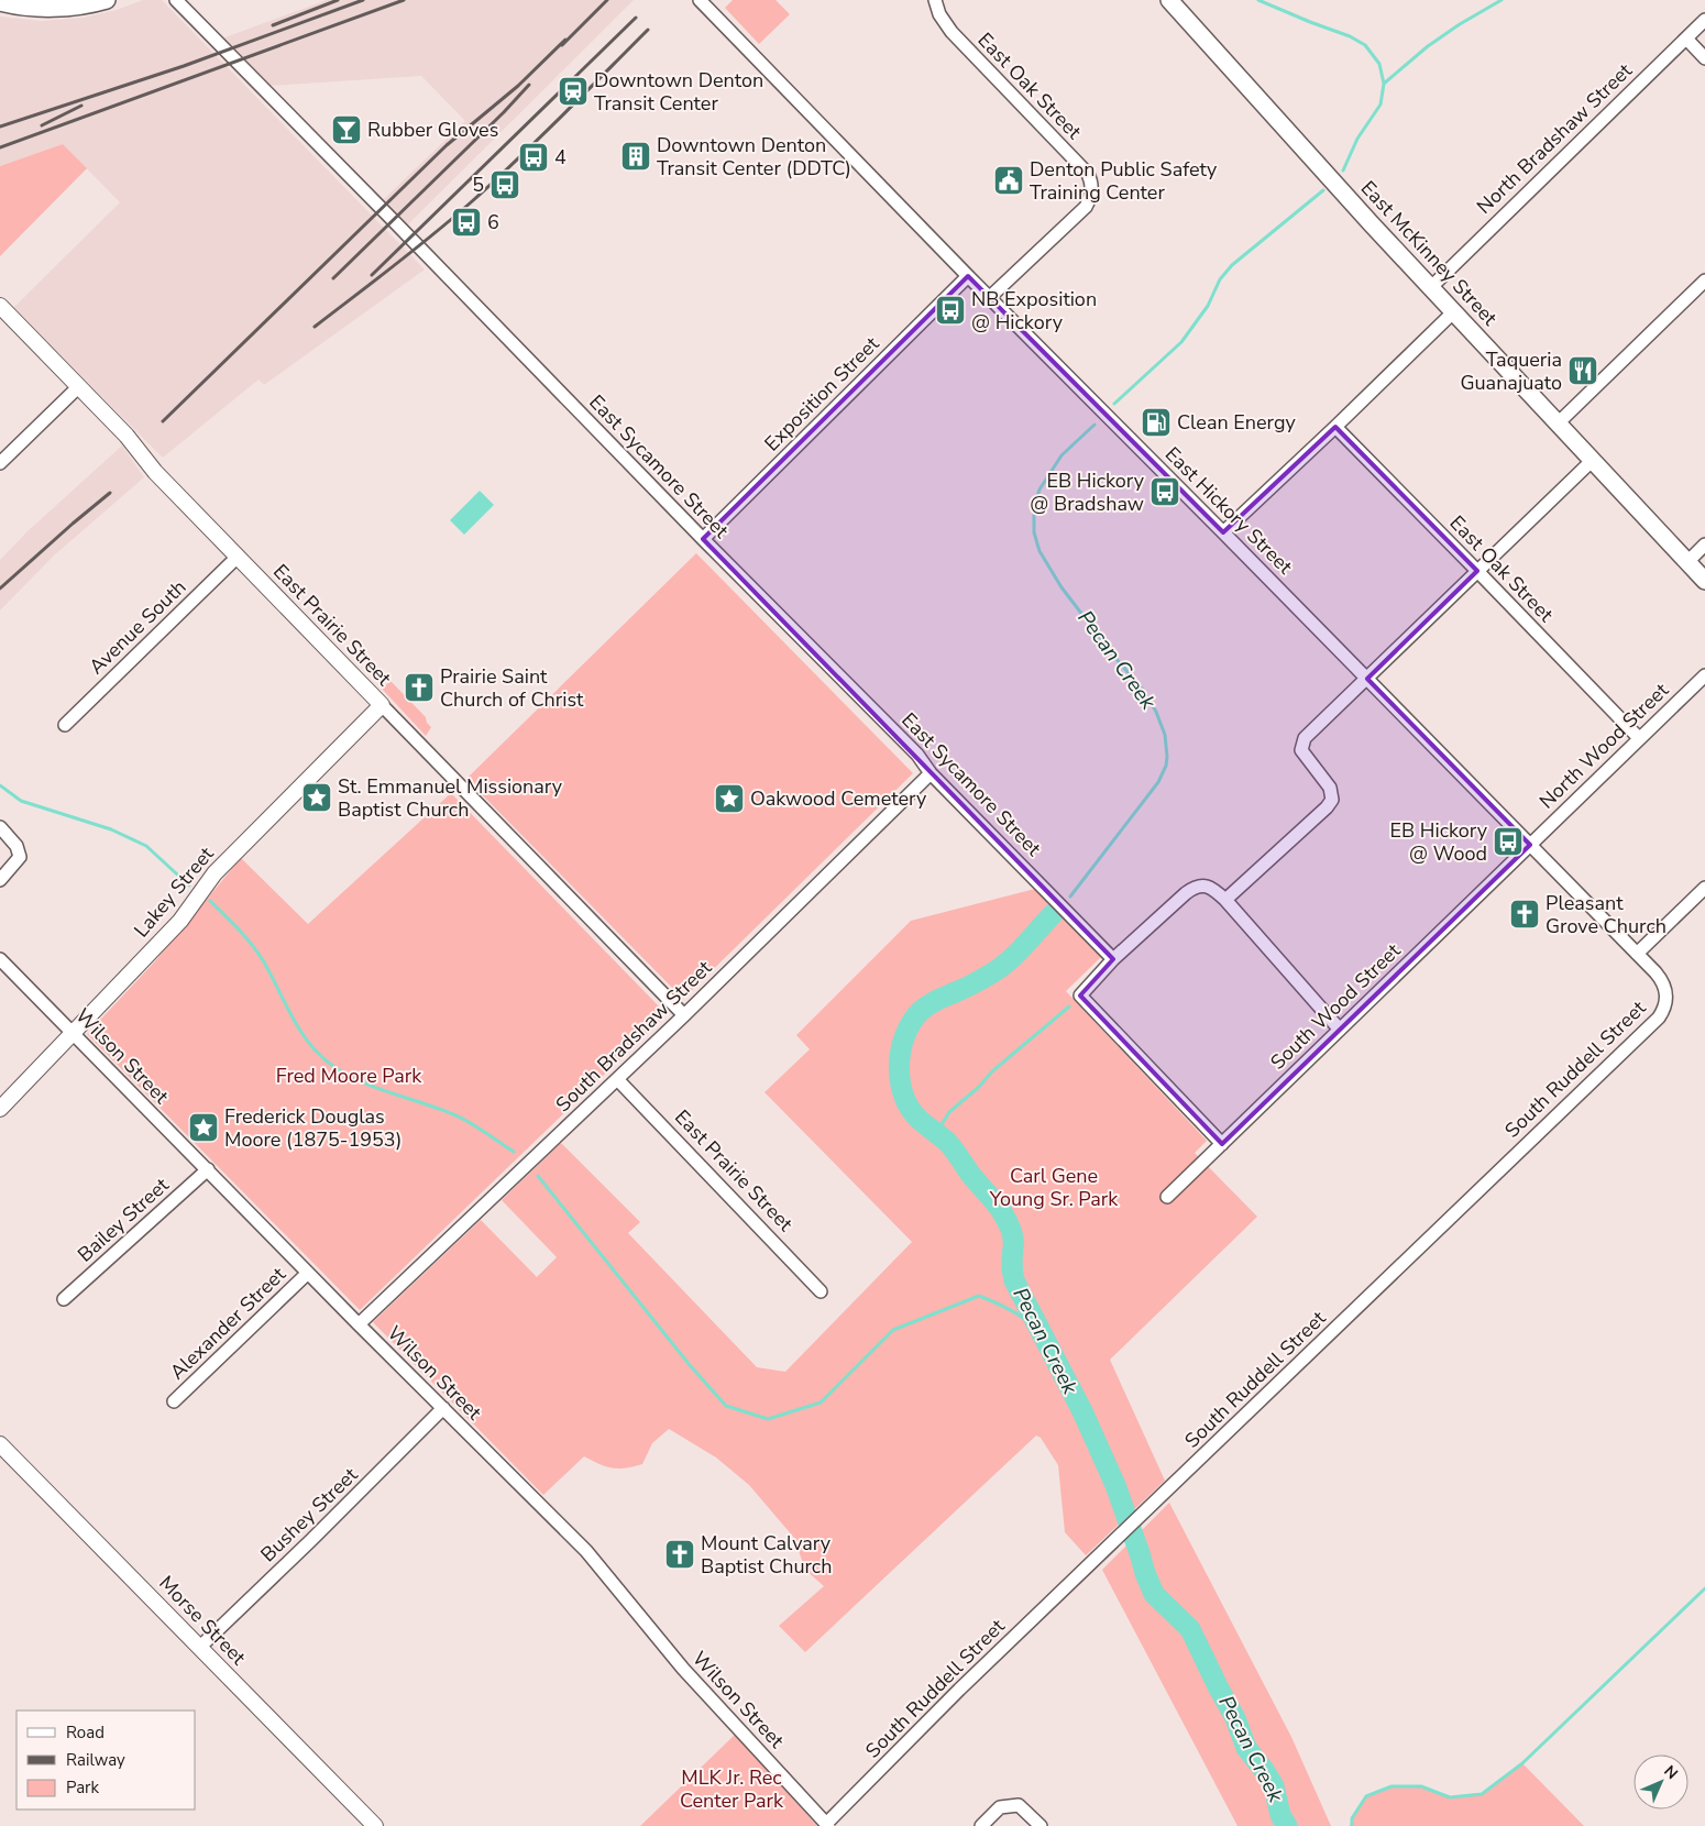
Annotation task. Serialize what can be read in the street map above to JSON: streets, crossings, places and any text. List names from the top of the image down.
{
  "streets": {
    "main road": ["East McKinney Street"],
    "street": [
      "East Oak Street",
      "North Bradshaw Street",
      "Exposition Street",
      "East Sycamore Street",
      "East Hickory Street",
      "East Prairie Street",
      "Avenue South",
      "North Wood Street",
      "Lakey Street",
      "South Wood Street",
      "South Bradshaw Street",
      "Wilson Street",
      "South Ruddell Street",
      "Bailey Street",
      "Alexander Street",
      "Bushey Street",
      "Morse Street"
    ]
  },
  "crossings": [
    ["East Oak Street", "East Hickory Street"],
    ["East Oak Street", "North Wood Street"],
    ["North Bradshaw Street", "East McKinney Street"],
    ["Exposition Street", "East Sycamore Street"],
    ["Exposition Street", "East Hickory Street"],
    ["East Sycamore Street", "South Bradshaw Street"],
    ["East Hickory Street", "North Wood Street"],
    ["East Hickory Street", "South Wood Street"],
    ["East Hickory Street", "South Ruddell Street"],
    ["East Prairie Street", "Avenue South"],
    ["East Prairie Street", "Lakey Street"],
    ["East Prairie Street", "South Bradshaw Street"],
    ["North Wood Street", "South Wood Street"],
    ["Lakey Street", "Wilson Street"],
    ["South Bradshaw Street", "Wilson Street"],
    ["Wilson Street", "South Ruddell Street"],
    ["Wilson Street", "Bailey Street"],
    ["Wilson Street", "Alexander Street"],
    ["Wilson Street", "Bushey Street"],
    ["Bushey Street", "Morse Street"]
  ],
  "water": ["Pecan Creek"],
  "parks": ["Fred Moore Park", "Carl Gene Young Sr. Park", "MLK Jr. Rec Center Park"],
  "places": {
    "station": ["Downtown Denton Transit Center"],
    "bar": ["Rubber Gloves"],
    "building": ["Downtown Denton Transit Center (DDTC)"],
    "bus stop": [
      "4",
      "5",
      "6",
      "NB Exposition @ Hickory",
      "EB Hickory @ Bradshaw",
      "EB Hickory @ Wood"
    ],
    "public building": ["Denton Public Safety Training Center"],
    "restaurant": ["Taqueria Guanajuato"],
    "fuel station": ["Clean Energy"],
    "church": ["Prairie Saint Church of Christ", "Pleasant Grove Church", "Mount Calvary Baptist Church"],
    "place": ["St. Emmanuel Missionary Baptist Church", "Oakwood Cemetery", "Frederick Douglas Moore (1875-1953)"]
  },
  "legend": ["Road", "Railway", "Park"],
  "north": "top right"
}
